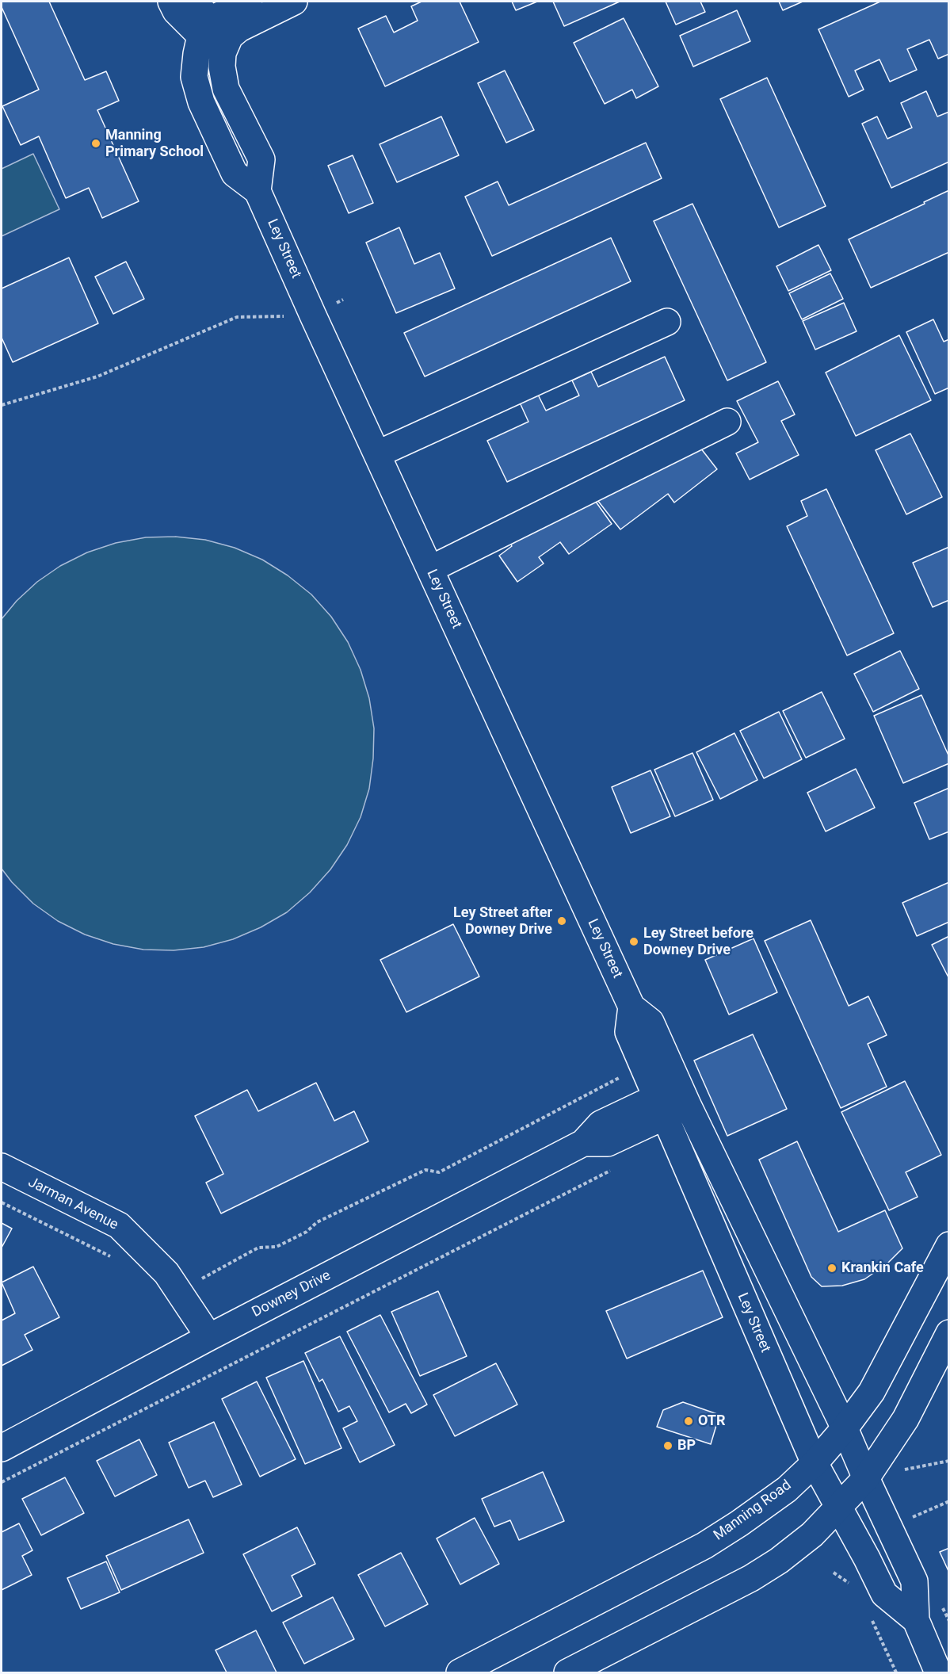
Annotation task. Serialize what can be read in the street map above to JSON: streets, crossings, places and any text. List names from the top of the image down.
{
  "streets": {
    "street": [
      "Ley Street",
      "Jarman Avenue",
      "Downey Drive",
      "Manning Road"
    ]
  },
  "crossings": [
    ["Ley Street", "Downey Drive"],
    ["Ley Street", "Manning Road"],
    ["Jarman Avenue", "Downey Drive"]
  ],
  "places": [
    "Manning Primary School",
    "Ley Street after Downey Drive",
    "Ley Street before Downey Drive",
    "Krankin Cafe",
    "OTR",
    "BP"
  ]
}
